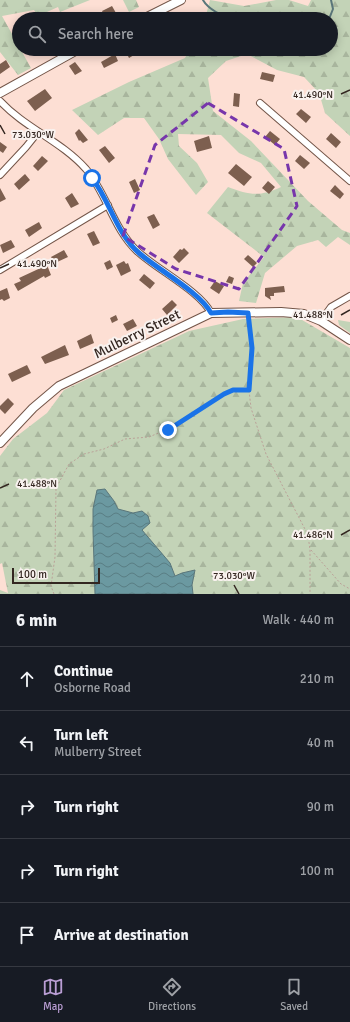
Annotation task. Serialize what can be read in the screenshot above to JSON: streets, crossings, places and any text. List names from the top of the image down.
{
  "streets": {
    "street": ["Mulberry Street"]
  },
  "scale_bar": "100 m",
  "page": {
    "search": "Search here",
    "scale": "100 m",
    "heading": ["6 min", "Walk · 440 m"],
    "list": [
      ["Continue", "Osborne Road", "210 m"],
      ["Turn left", "Mulberry Street", "40 m"],
      ["Turn right", "90 m"],
      ["Turn right", "100 m"],
      "Arrive at destination"
    ],
    "nav": ["Map", "Directions", "Saved"]
  },
  "coordinates": [
    "41.490°N",
    "73.030°W",
    "41.488°N",
    "41.486°N"
  ]
}
